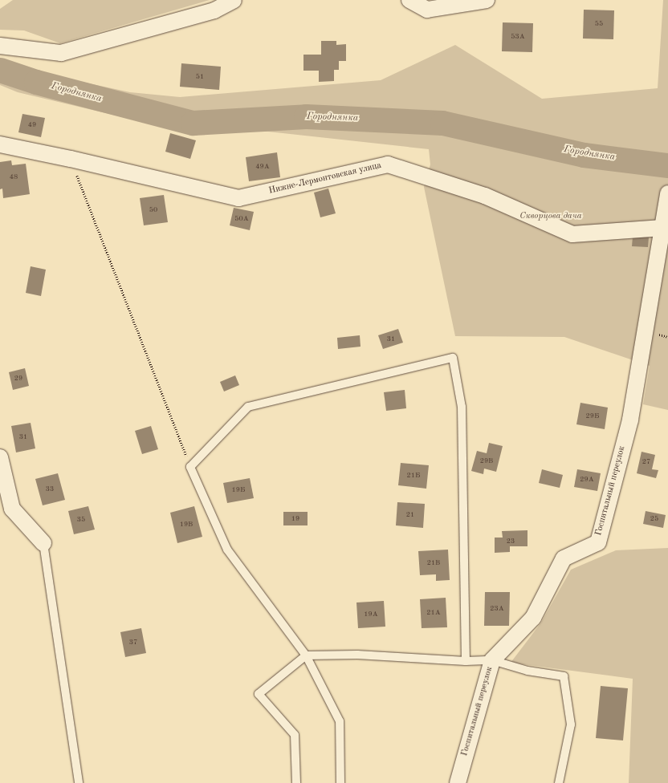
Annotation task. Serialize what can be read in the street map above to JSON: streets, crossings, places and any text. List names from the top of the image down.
{
  "streets": {
    "street": ["Нижне-Лермонтовская улица", "Госпитальный переулок"]
  },
  "crossings": [
    ["Нижне-Лермонтовская улица", "Госпитальный переулок"]
  ],
  "water": ["Городнянка"],
  "parks": ["Скворцова дача"],
  "house_numbers": [
    "55",
    "53А",
    "51",
    "49",
    "49А",
    "48",
    "50",
    "50А",
    "31",
    "29",
    "29Б",
    "31",
    "29В",
    "27",
    "21Б",
    "29А",
    "33",
    "19Б",
    "21",
    "19",
    "25",
    "35",
    "19В",
    "23",
    "21В",
    "23А",
    "21А",
    "19А",
    "37"
  ]
}
